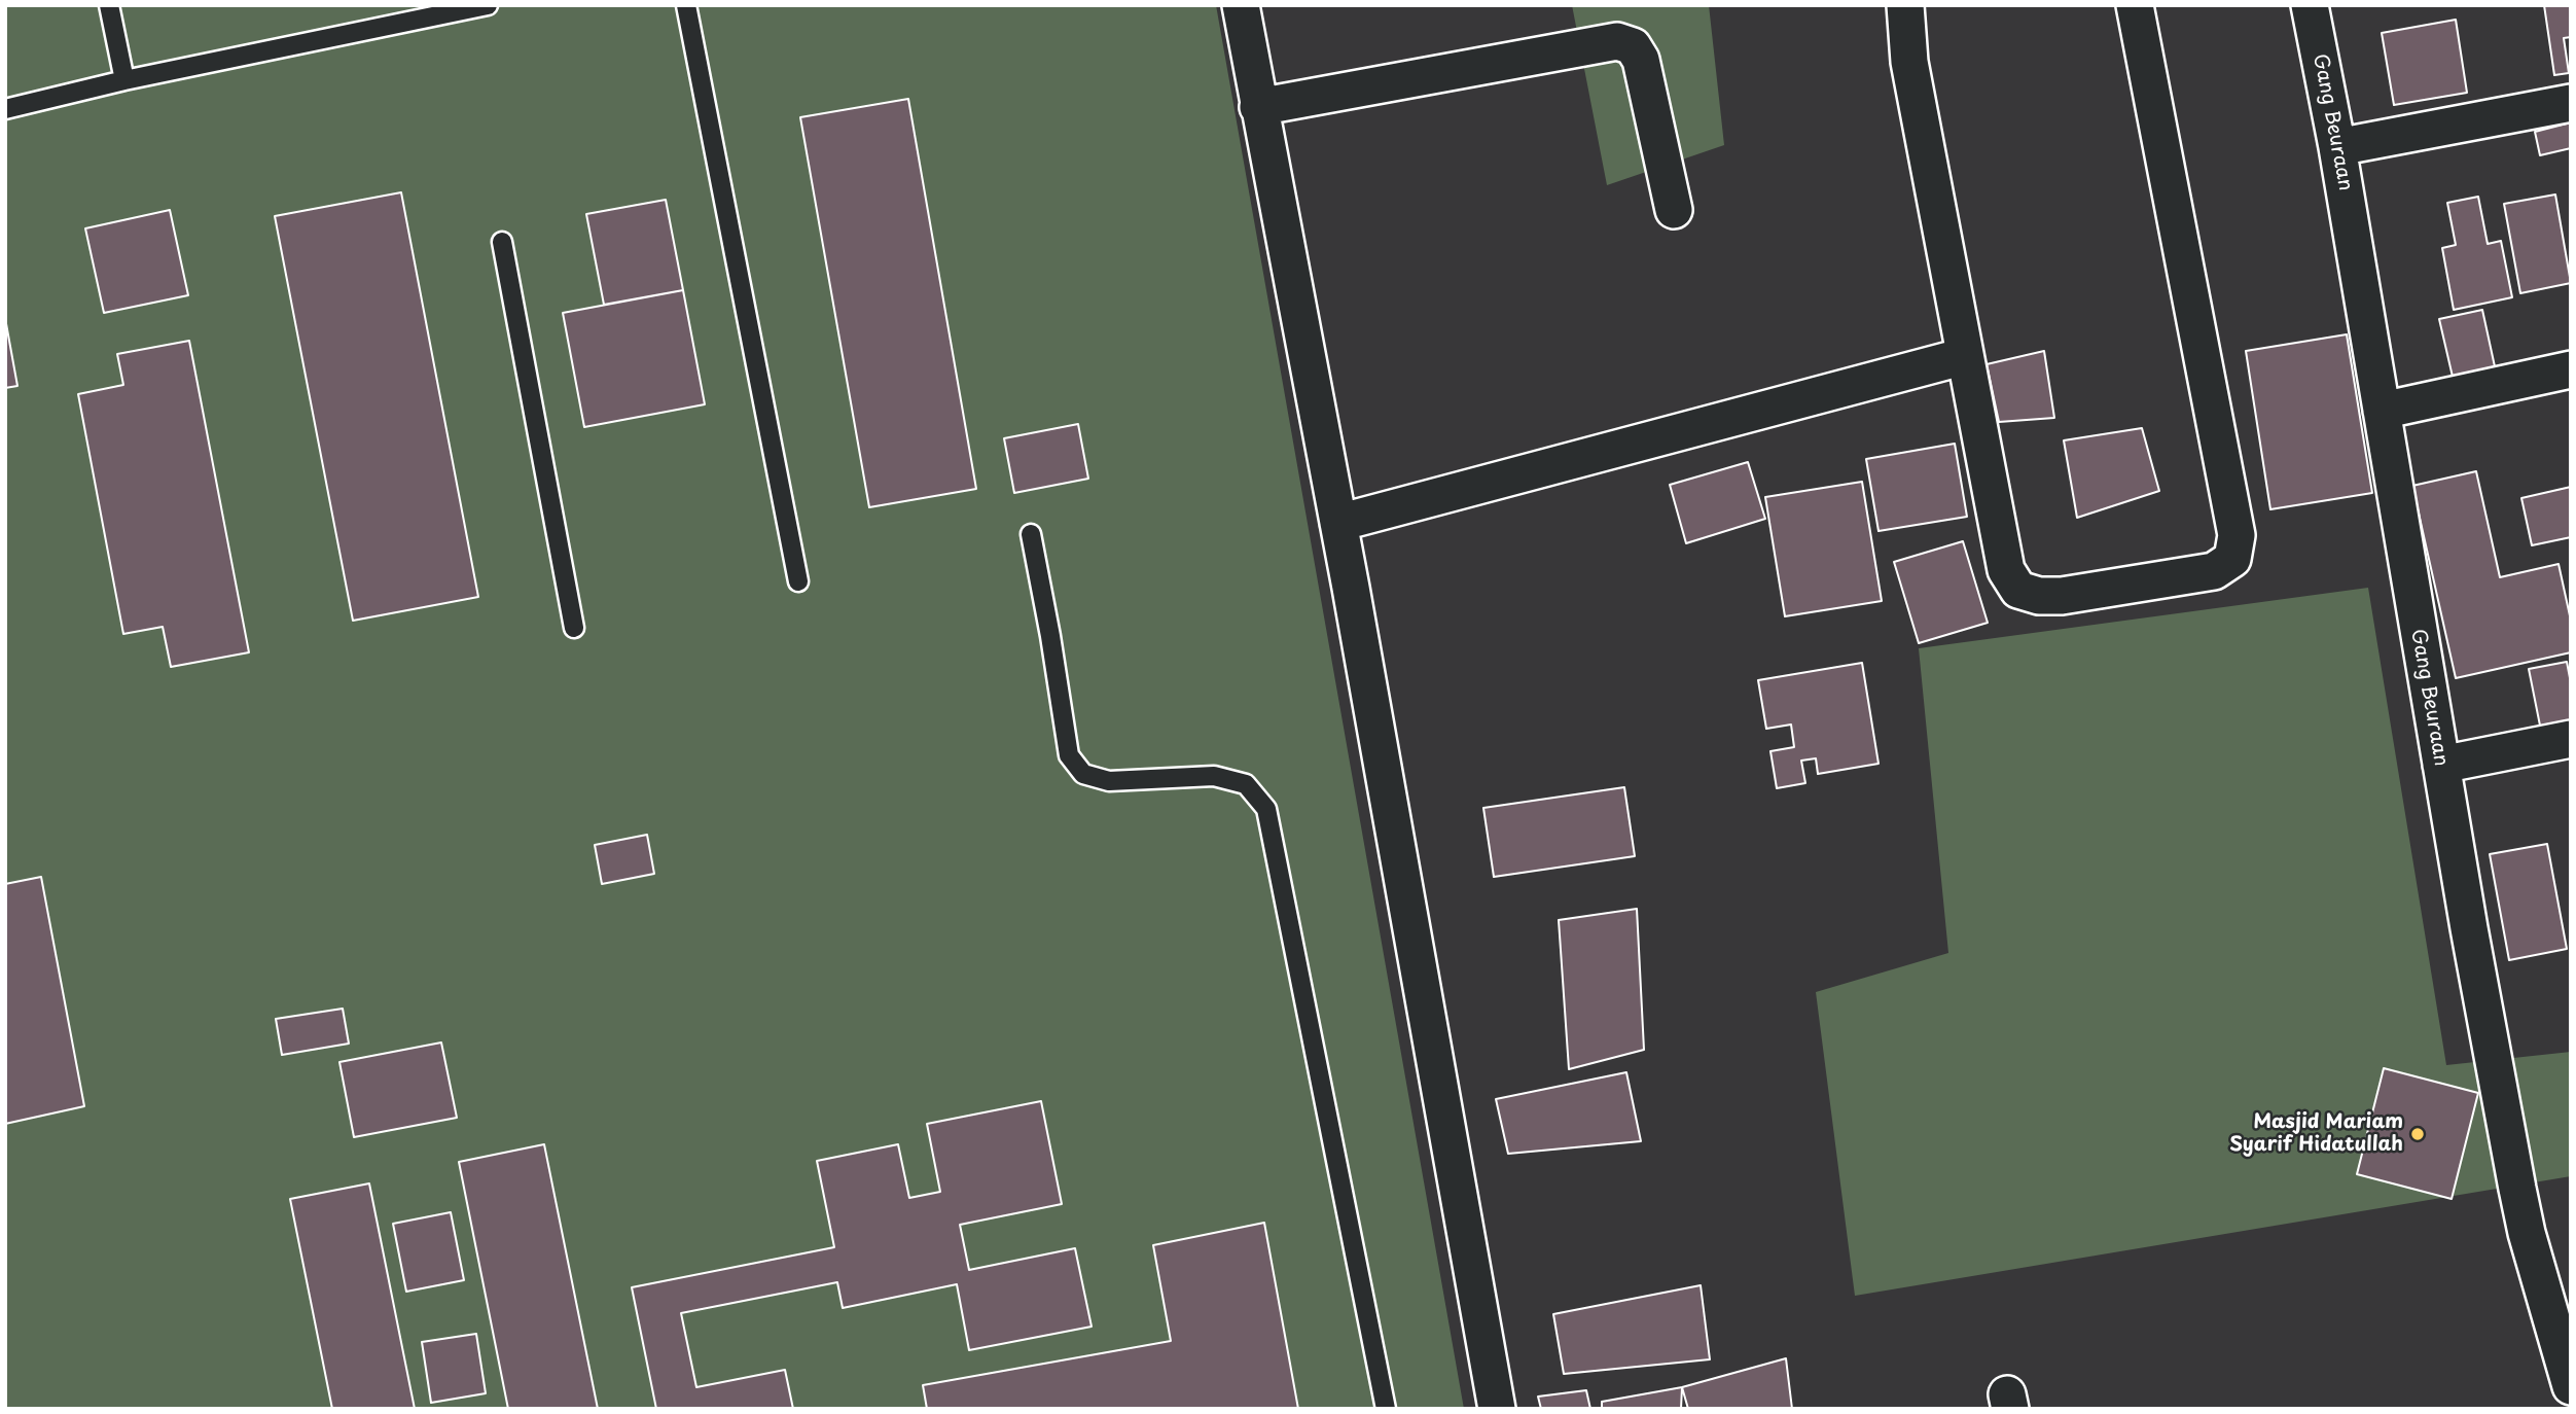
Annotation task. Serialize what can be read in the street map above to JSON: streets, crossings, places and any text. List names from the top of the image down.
{
  "streets": {
    "street": ["Gang Beuraan"]
  },
  "places": ["Masjid Mariam Syarif Hidatullah"]
}
